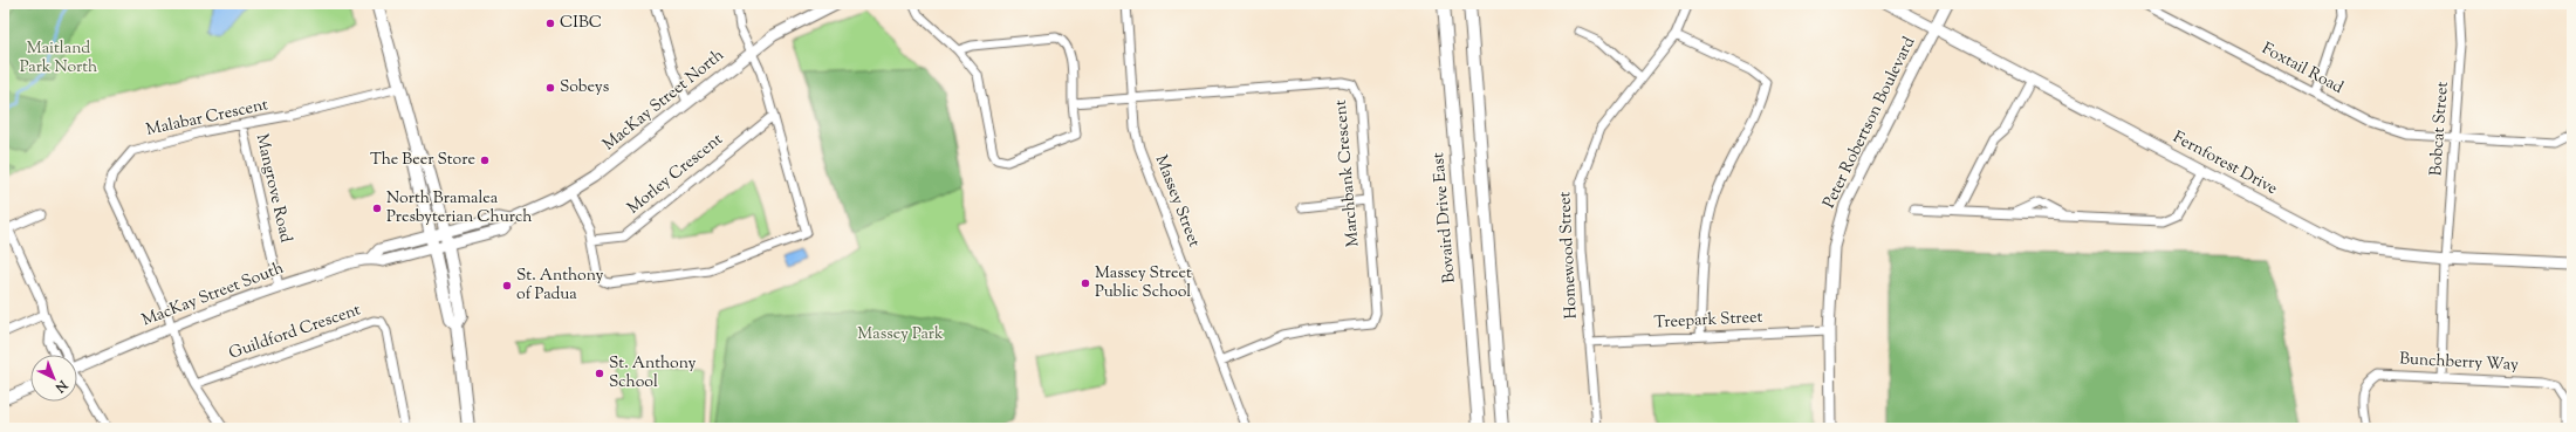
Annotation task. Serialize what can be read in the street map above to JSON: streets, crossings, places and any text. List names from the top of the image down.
{
  "streets": {
    "main road": ["Bovaird Drive East"],
    "street": [
      "Foxtail Road",
      "MacKay Street North",
      "Malabar Crescent",
      "Peter Robertson Boulevard",
      "Bobcat Street",
      "Fernforest Drive",
      "Marchbank Crescent",
      "Morley Crescent",
      "Mangrove Road",
      "Massey Street",
      "Homewood Street",
      "MacKay Street South",
      "Treepark Street",
      "Guildford Crescent",
      "Bunchberry Way"
    ]
  },
  "crossings": [
    ["Foxtail Road", "Bobcat Street"],
    ["MacKay Street North", "MacKay Street South"],
    ["Malabar Crescent", "Mangrove Road"],
    ["Malabar Crescent", "MacKay Street South"],
    ["Peter Robertson Boulevard", "Fernforest Drive"],
    ["Peter Robertson Boulevard", "Treepark Street"],
    ["Bobcat Street", "Fernforest Drive"],
    ["Bobcat Street", "Bunchberry Way"],
    ["Marchbank Crescent", "Massey Street"],
    ["Mangrove Road", "MacKay Street South"],
    ["Homewood Street", "Treepark Street"]
  ],
  "parks": ["Maitland Park North", "Massey Park"],
  "places": [
    "CIBC",
    "Sobeys",
    "The Beer Store",
    "North Bramalea Presbyterian Church",
    "Massey Street Public School",
    "St. Anthony of Padua",
    "St. Anthony School"
  ],
  "north": "bottom right"
}
